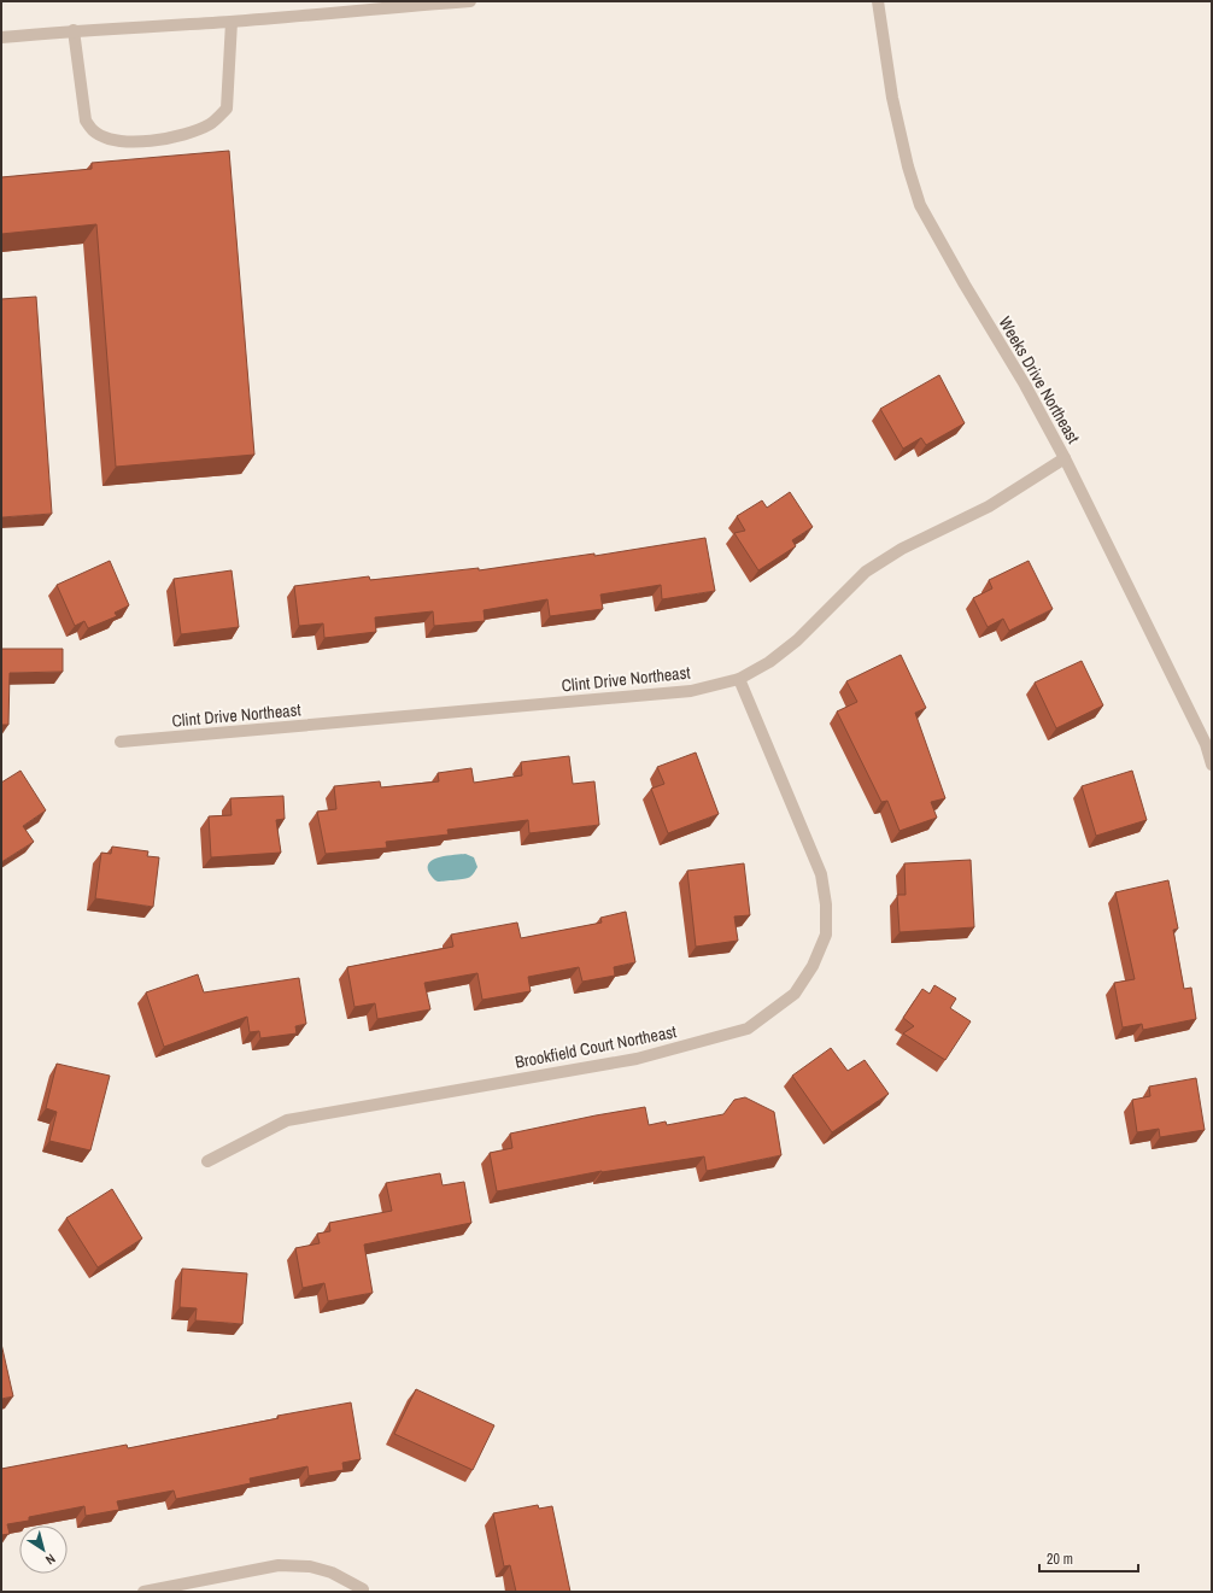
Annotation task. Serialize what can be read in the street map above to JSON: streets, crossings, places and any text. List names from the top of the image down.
{
  "streets": {
    "street": ["Weeks Drive Northeast", "Clint Drive Northeast", "Brookfield Court Northeast"]
  },
  "crossings": [
    ["Weeks Drive Northeast", "Clint Drive Northeast"],
    ["Clint Drive Northeast", "Brookfield Court Northeast"]
  ],
  "scale_bar": "20 m",
  "north": "bottom right"
}
